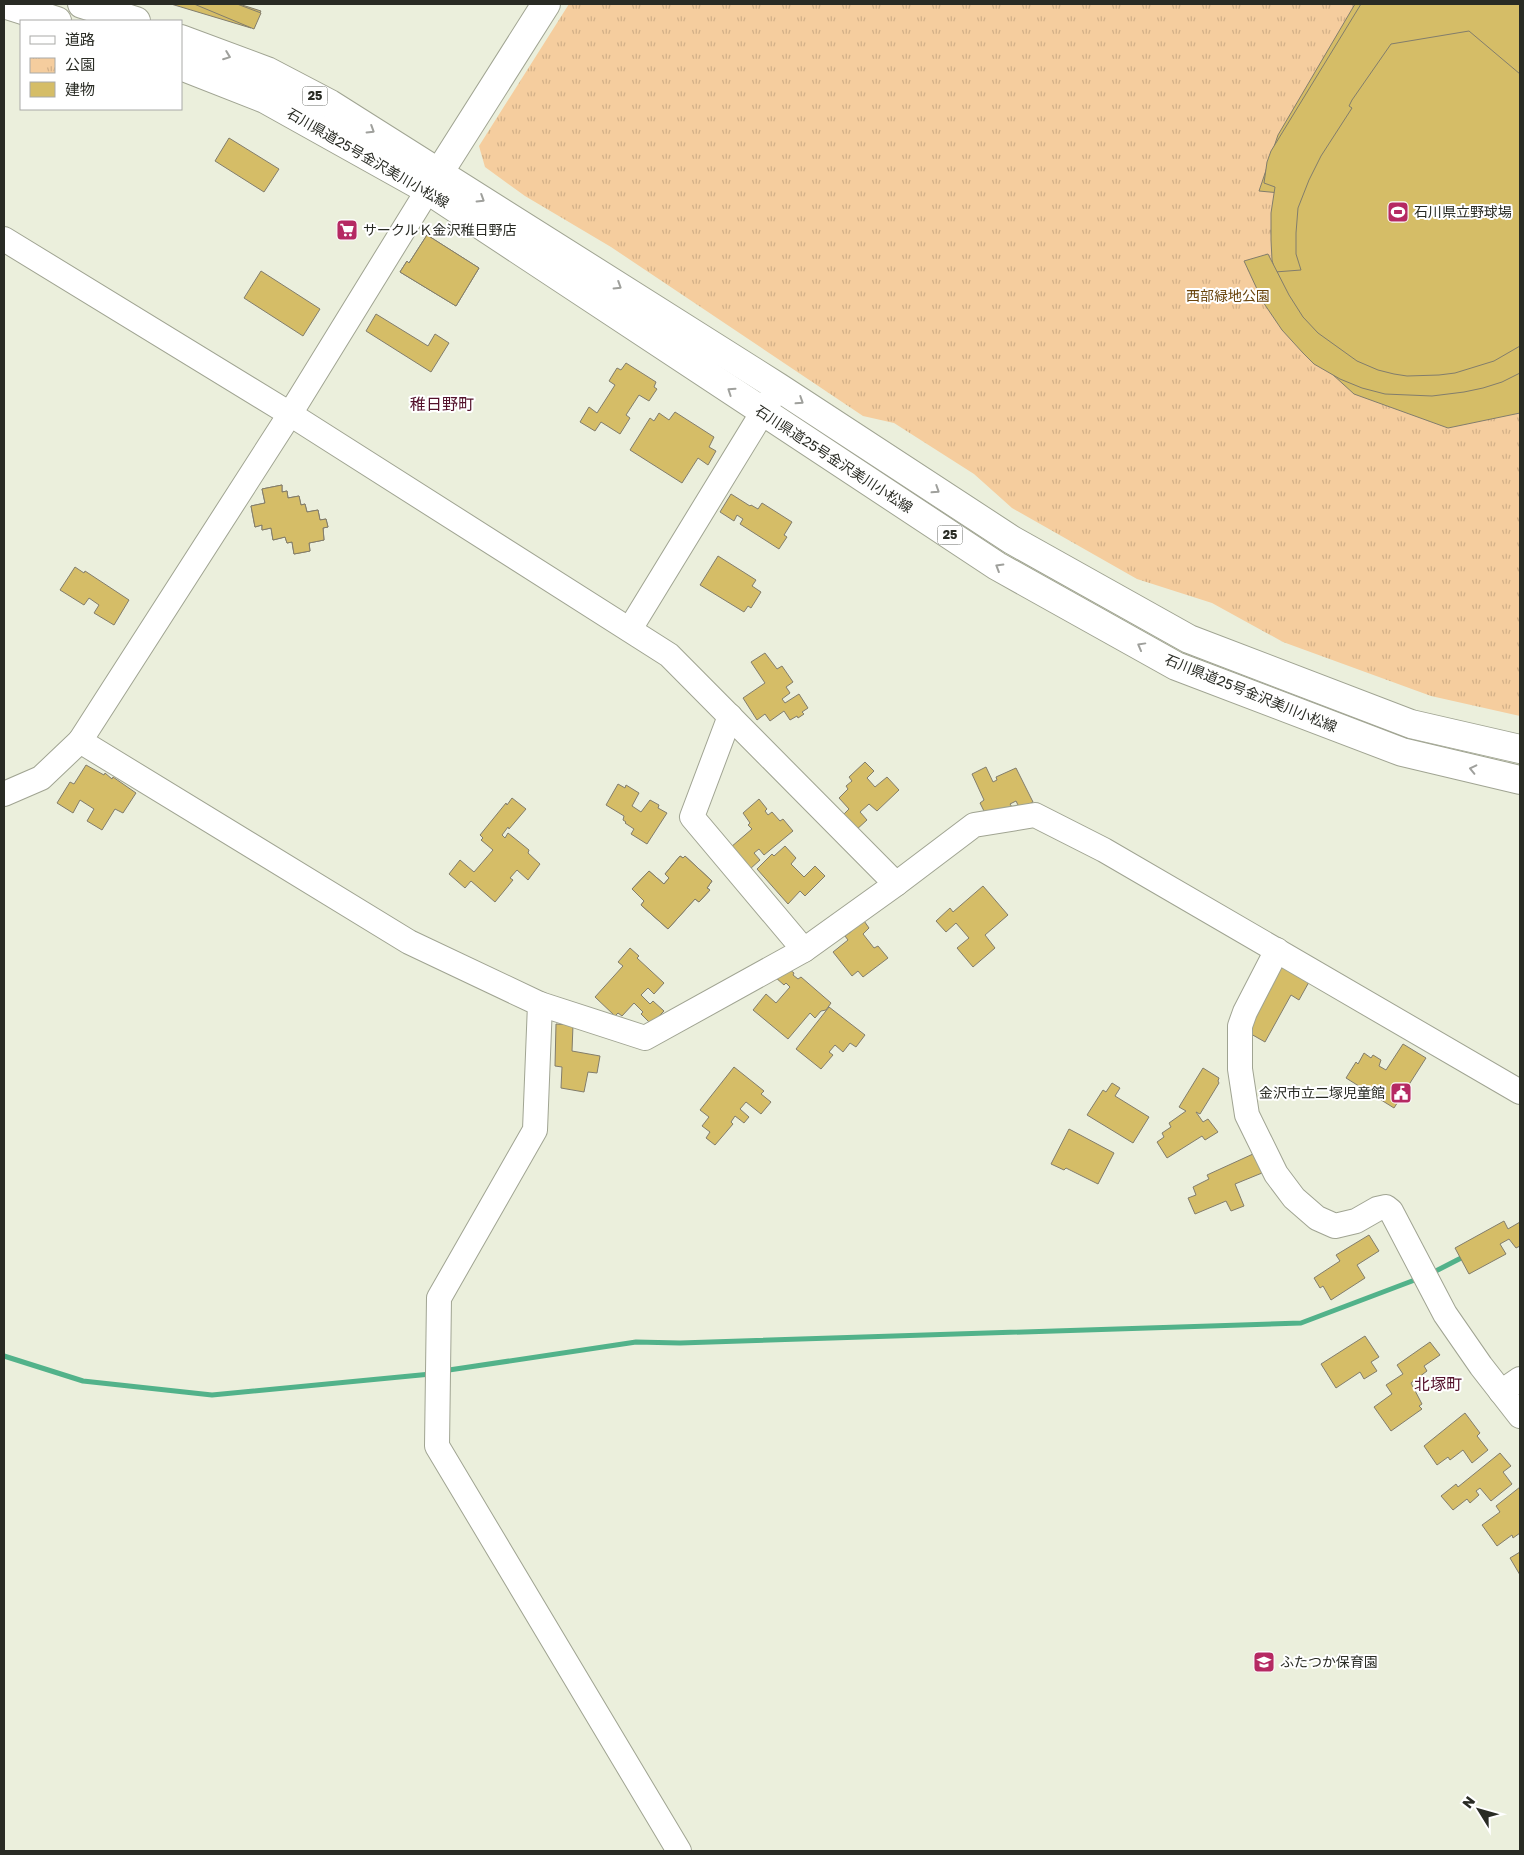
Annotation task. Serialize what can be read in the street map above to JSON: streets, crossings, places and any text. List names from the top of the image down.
{
  "streets": {
    "main road": ["25", "石川県道25号金沢美川小松線"]
  },
  "districts": ["稚日野町", "北塚町"],
  "parks": ["西部緑地公園"],
  "places": {
    "sports": ["石川県立野球場"],
    "supermarket": ["サークルＫ金沢稚日野店"],
    "public building": ["金沢市立二塚児童館"],
    "school or university": ["ふたつか保育園"]
  },
  "legend": ["道路", "公園", "建物"],
  "north": "top left"
}
